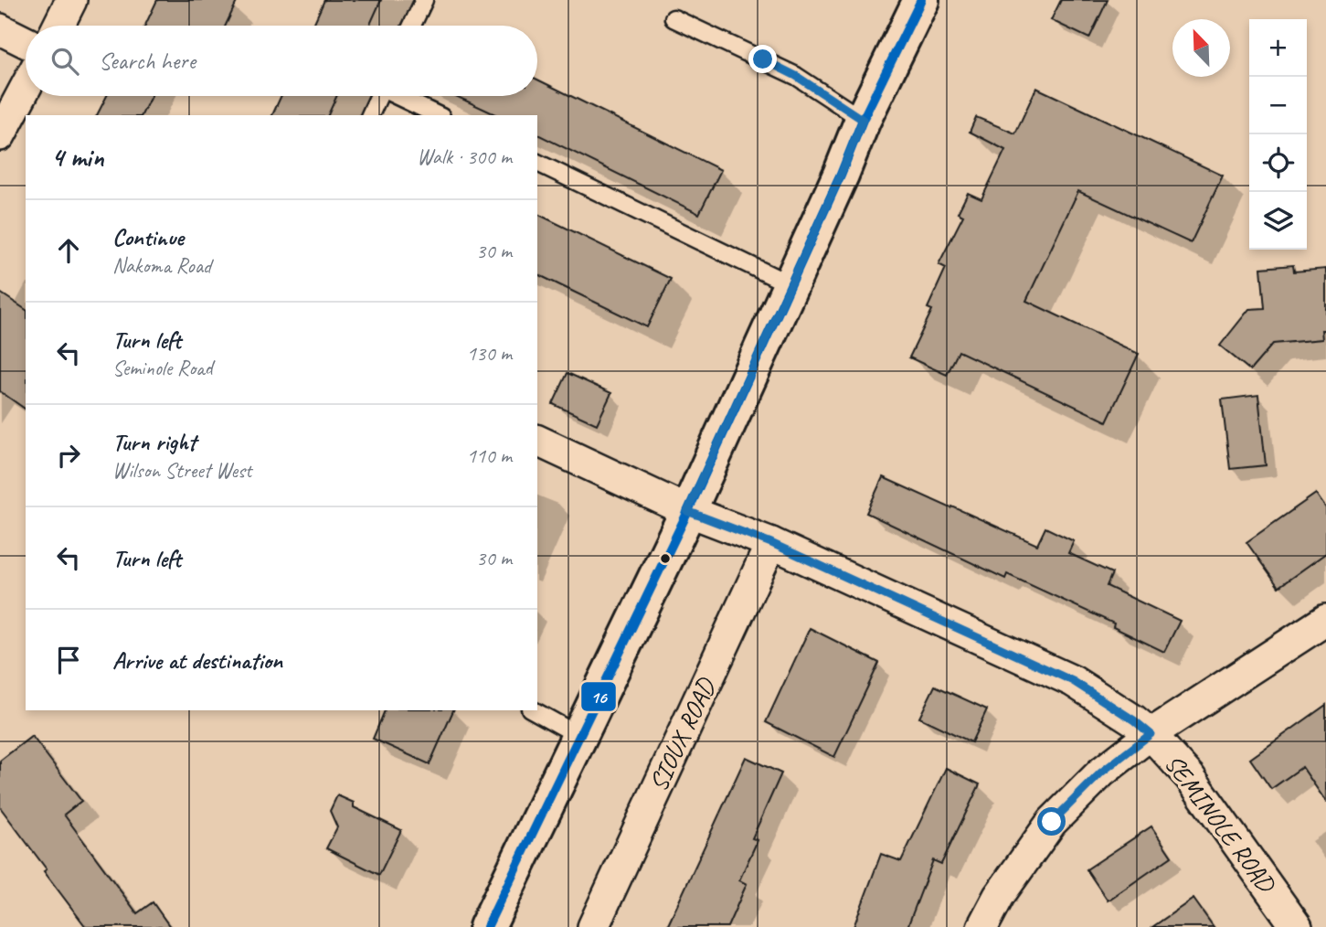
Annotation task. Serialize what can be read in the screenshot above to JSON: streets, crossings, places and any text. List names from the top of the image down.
{
  "streets": {
    "street": ["SIOUX ROAD", "SEMINOLE ROAD"]
  },
  "crossings": [
    ["SIOUX ROAD", "SEMINOLE ROAD"]
  ],
  "lines": ["transit line 16"],
  "north": "top left",
  "page": {
    "map_buttons": ["+", "−"],
    "search": "Search here",
    "heading": ["4 min", "Walk · 300 m"],
    "list": [
      ["Continue", "Nakoma Road", "30 m"],
      ["Turn left", "Seminole Road", "130 m"],
      ["Turn right", "Wilson Street West", "110 m"],
      ["Turn left", "30 m"],
      "Arrive at destination"
    ]
  }
}
